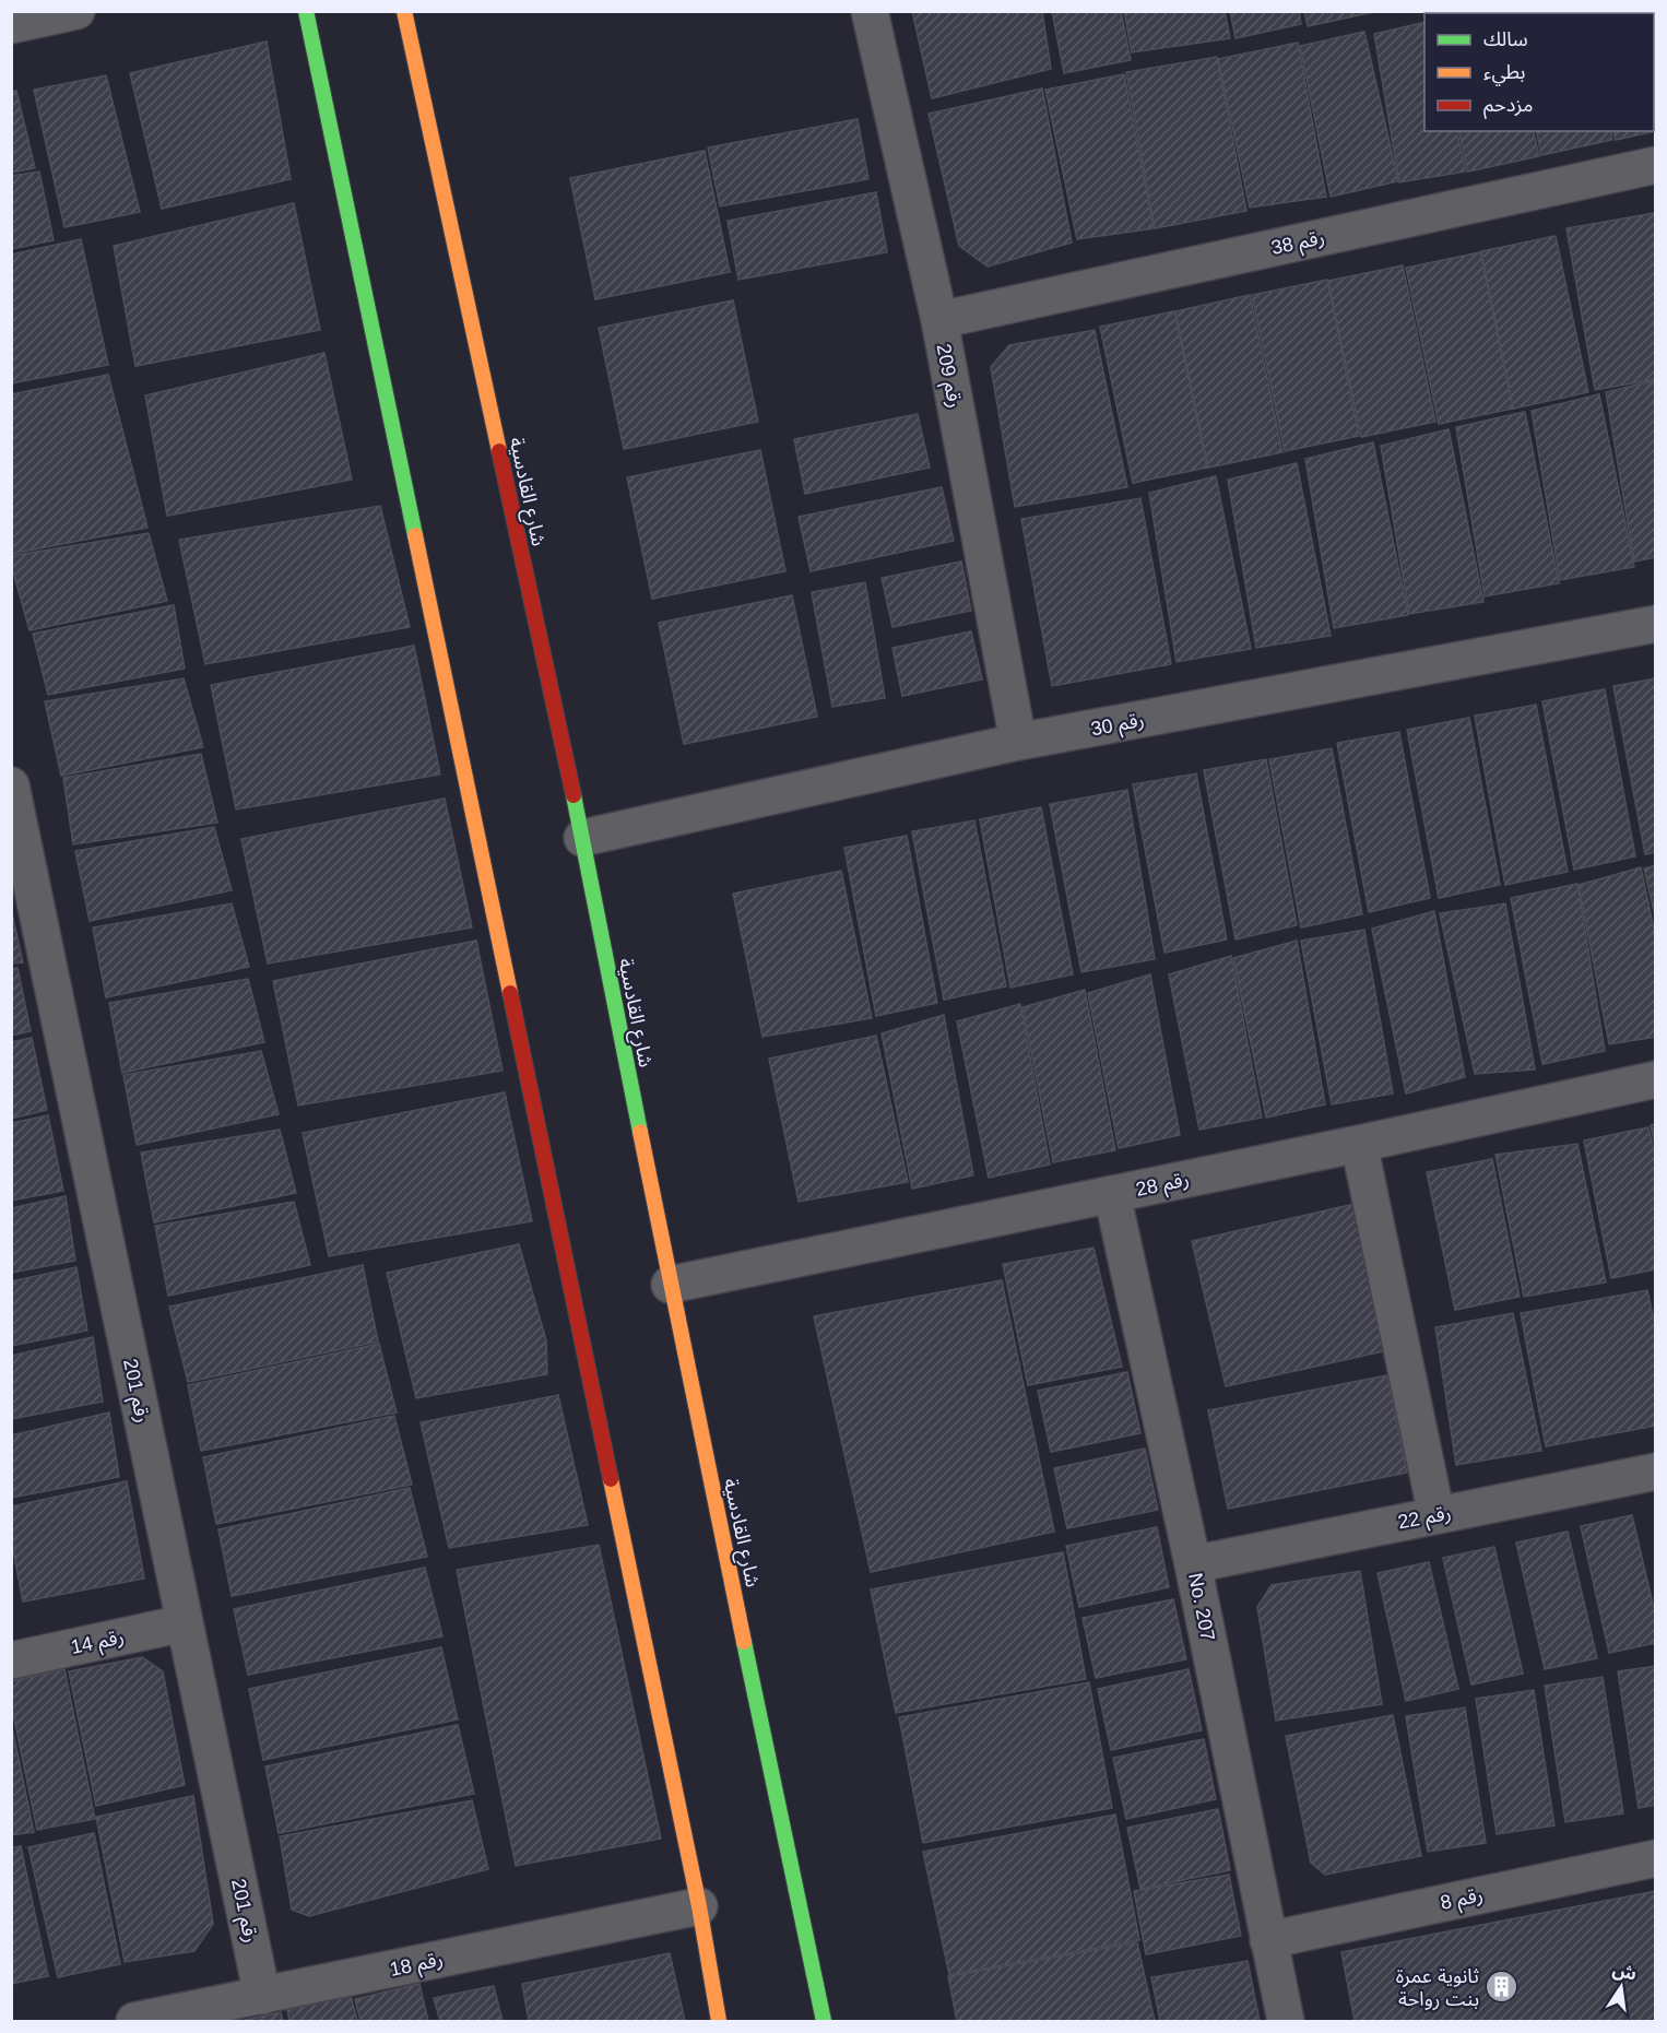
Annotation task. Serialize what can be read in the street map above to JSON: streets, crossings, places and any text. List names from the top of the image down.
{
  "streets": {
    "street": [
      "رقم 38",
      "رقم 209",
      "شارع القادسية",
      "رقم 30",
      "رقم 28",
      "رقم 201",
      "رقم 22",
      "No. 207",
      "رقم 14",
      "رقم 8",
      "رقم 18"
    ]
  },
  "crossings": [
    ["رقم 38", "رقم 209"],
    ["رقم 209", "رقم 30"],
    ["شارع القادسية", "رقم 30"],
    ["شارع القادسية", "رقم 28"],
    ["رقم 28", "No. 207"],
    ["رقم 201", "رقم 14"],
    ["رقم 201", "رقم 18"],
    ["رقم 22", "No. 207"],
    ["No. 207", "رقم 8"]
  ],
  "places": {
    "building": ["ثانوية عمرة بنت رواحة"]
  },
  "legend": ["سالك", "بطيء", "مزدحم"],
  "north": "top"
}
